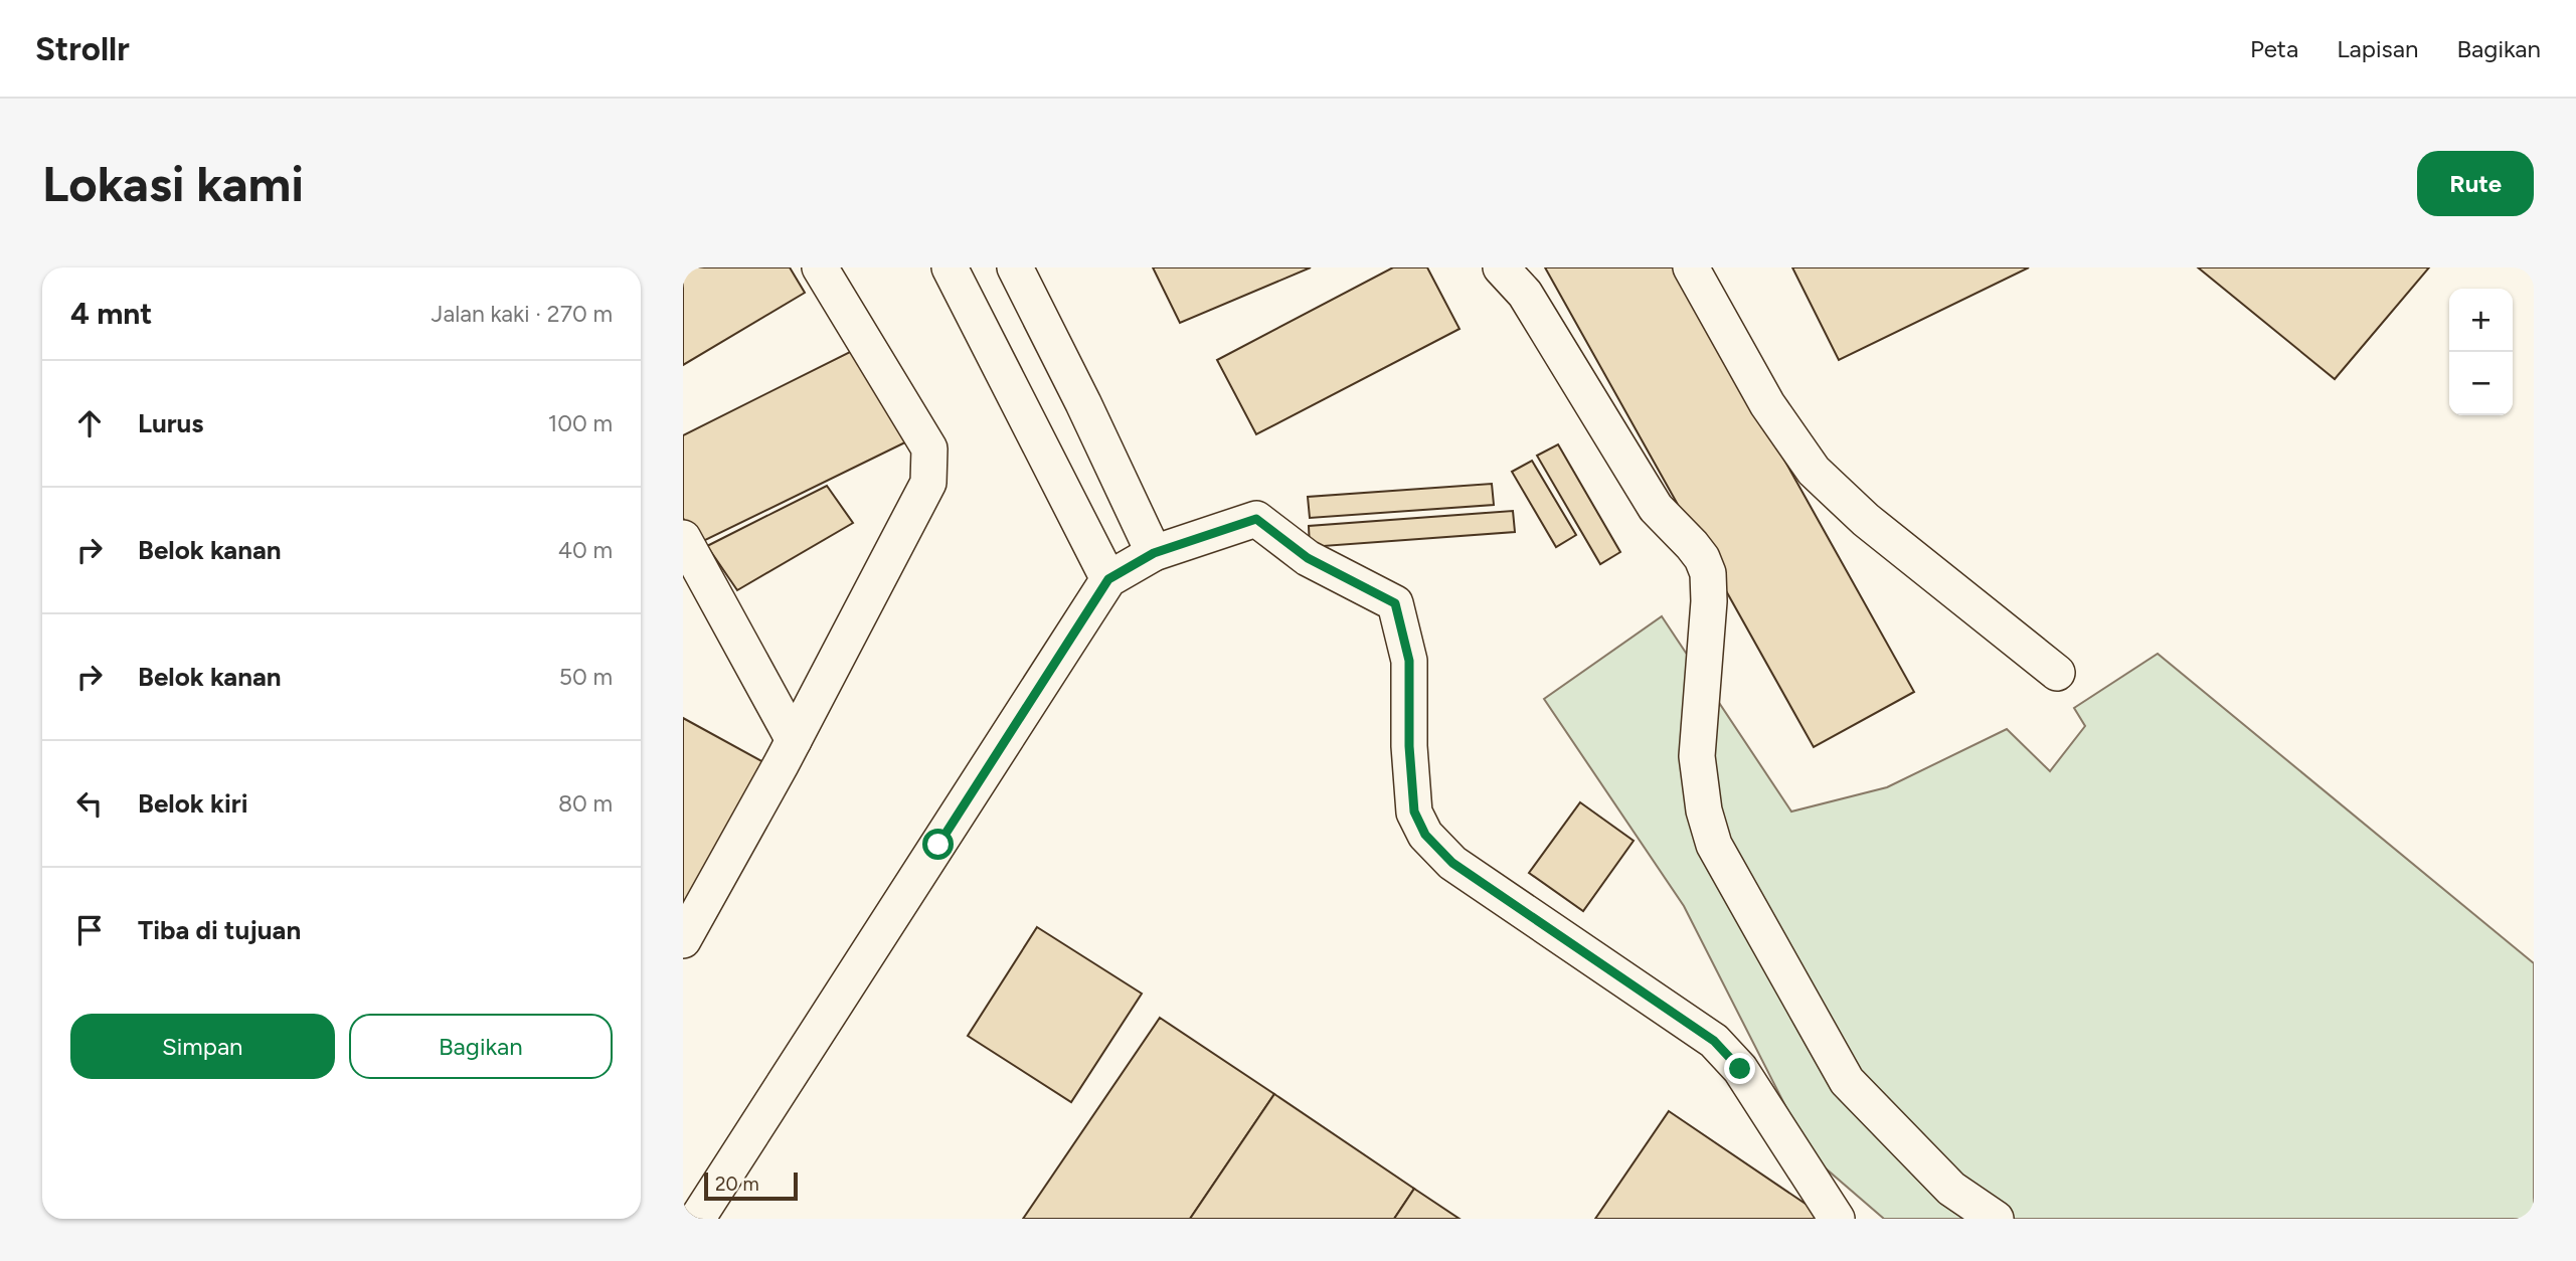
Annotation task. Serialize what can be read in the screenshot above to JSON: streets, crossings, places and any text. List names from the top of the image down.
{
  "scale_bar": "20 m",
  "page": {
    "header": "Strollr",
    "nav": ["Peta", "Lapisan", "Bagikan"],
    "buttons": [
      "Rute",
      ["Simpan", "Bagikan"]
    ],
    "title": "Lokasi kami",
    "heading": ["4 mnt", "Jalan kaki · 270 m"],
    "map_buttons": ["+", "−"],
    "list": [
      ["Lurus", "100 m"],
      ["Belok kanan", "40 m"],
      ["Belok kanan", "50 m"],
      ["Belok kiri", "80 m"],
      "Tiba di tujuan"
    ],
    "scale": "20 m"
  }
}
